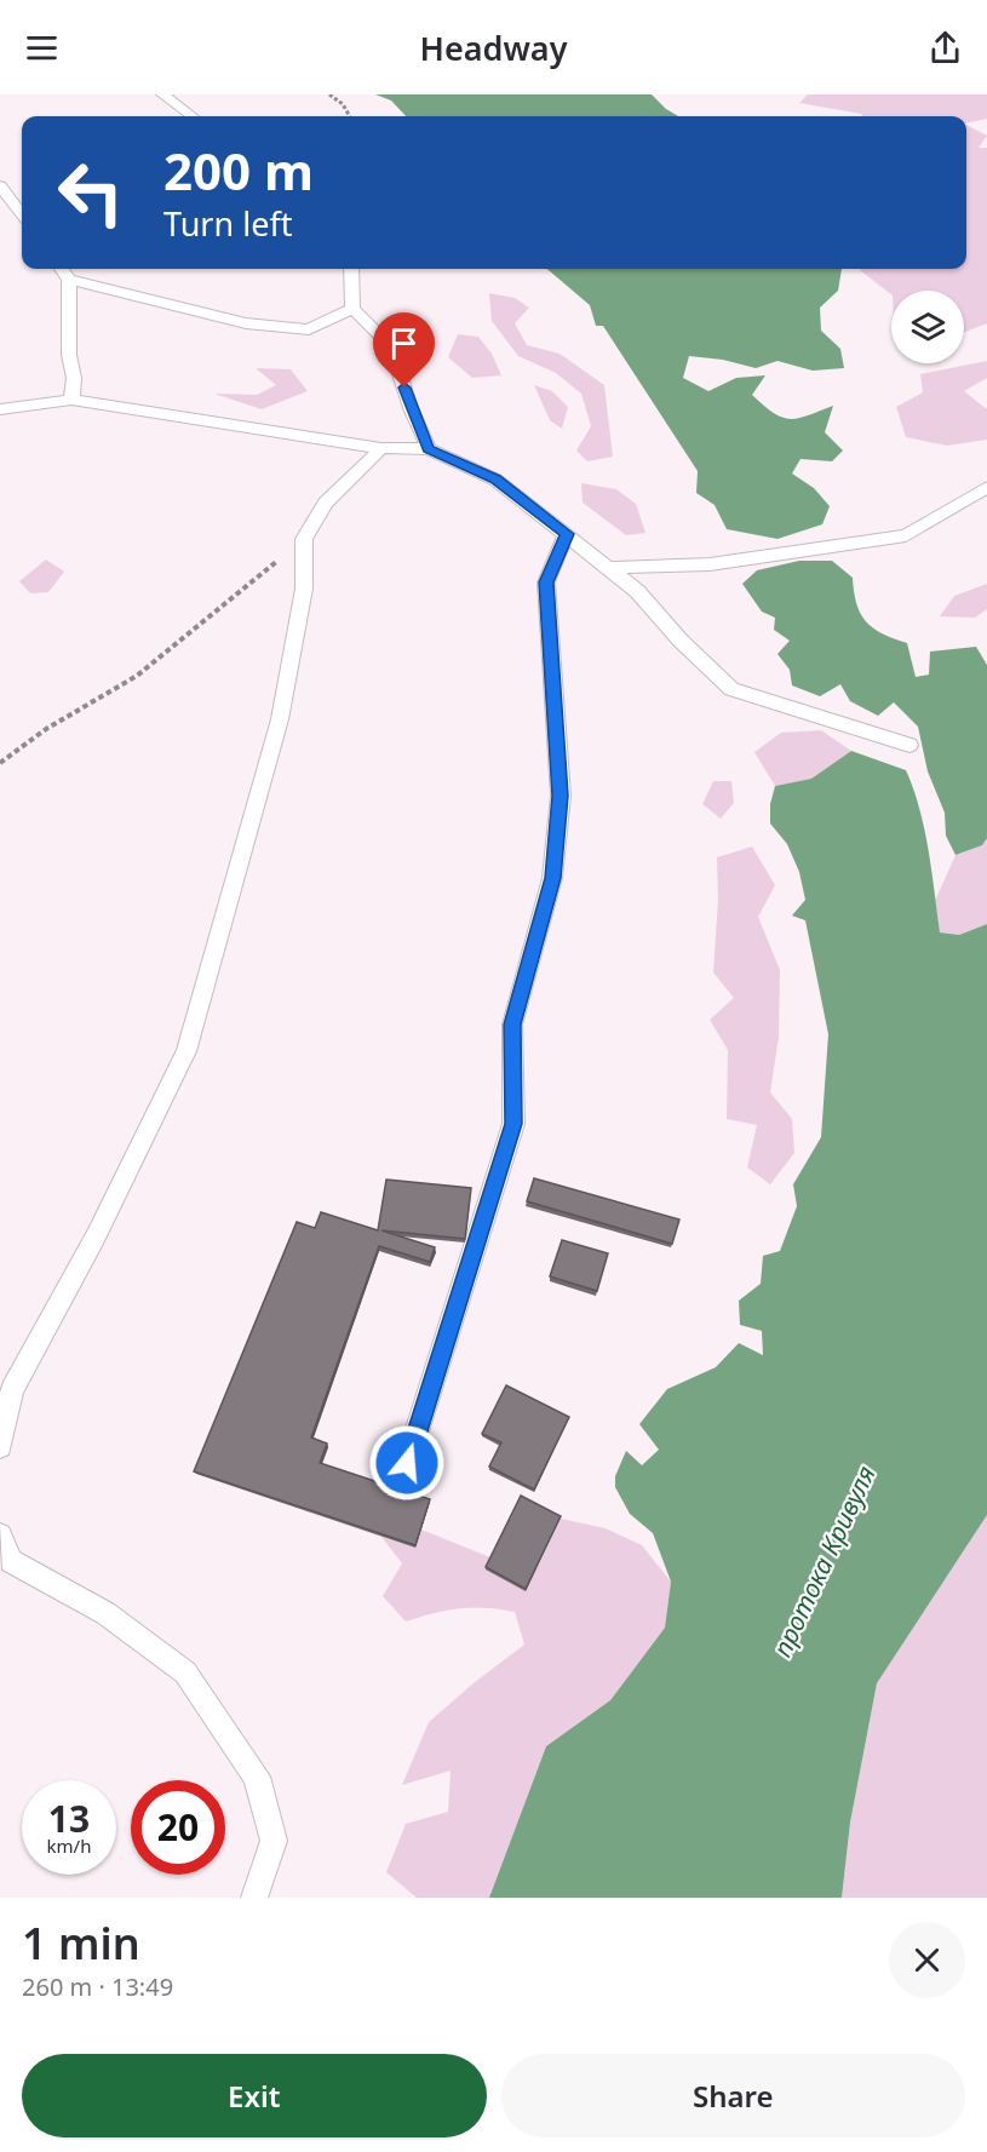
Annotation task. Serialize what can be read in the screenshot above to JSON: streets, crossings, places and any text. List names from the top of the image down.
{
  "water": ["протока Кривуля"],
  "page": {
    "header": "Headway",
    "turn": ["200 m", "Turn left"],
    "speed": "13 km/h",
    "limit": "20",
    "heading": ["1 min", "260 m · 13:49"],
    "buttons": ["Exit", "Share"]
  }
}
